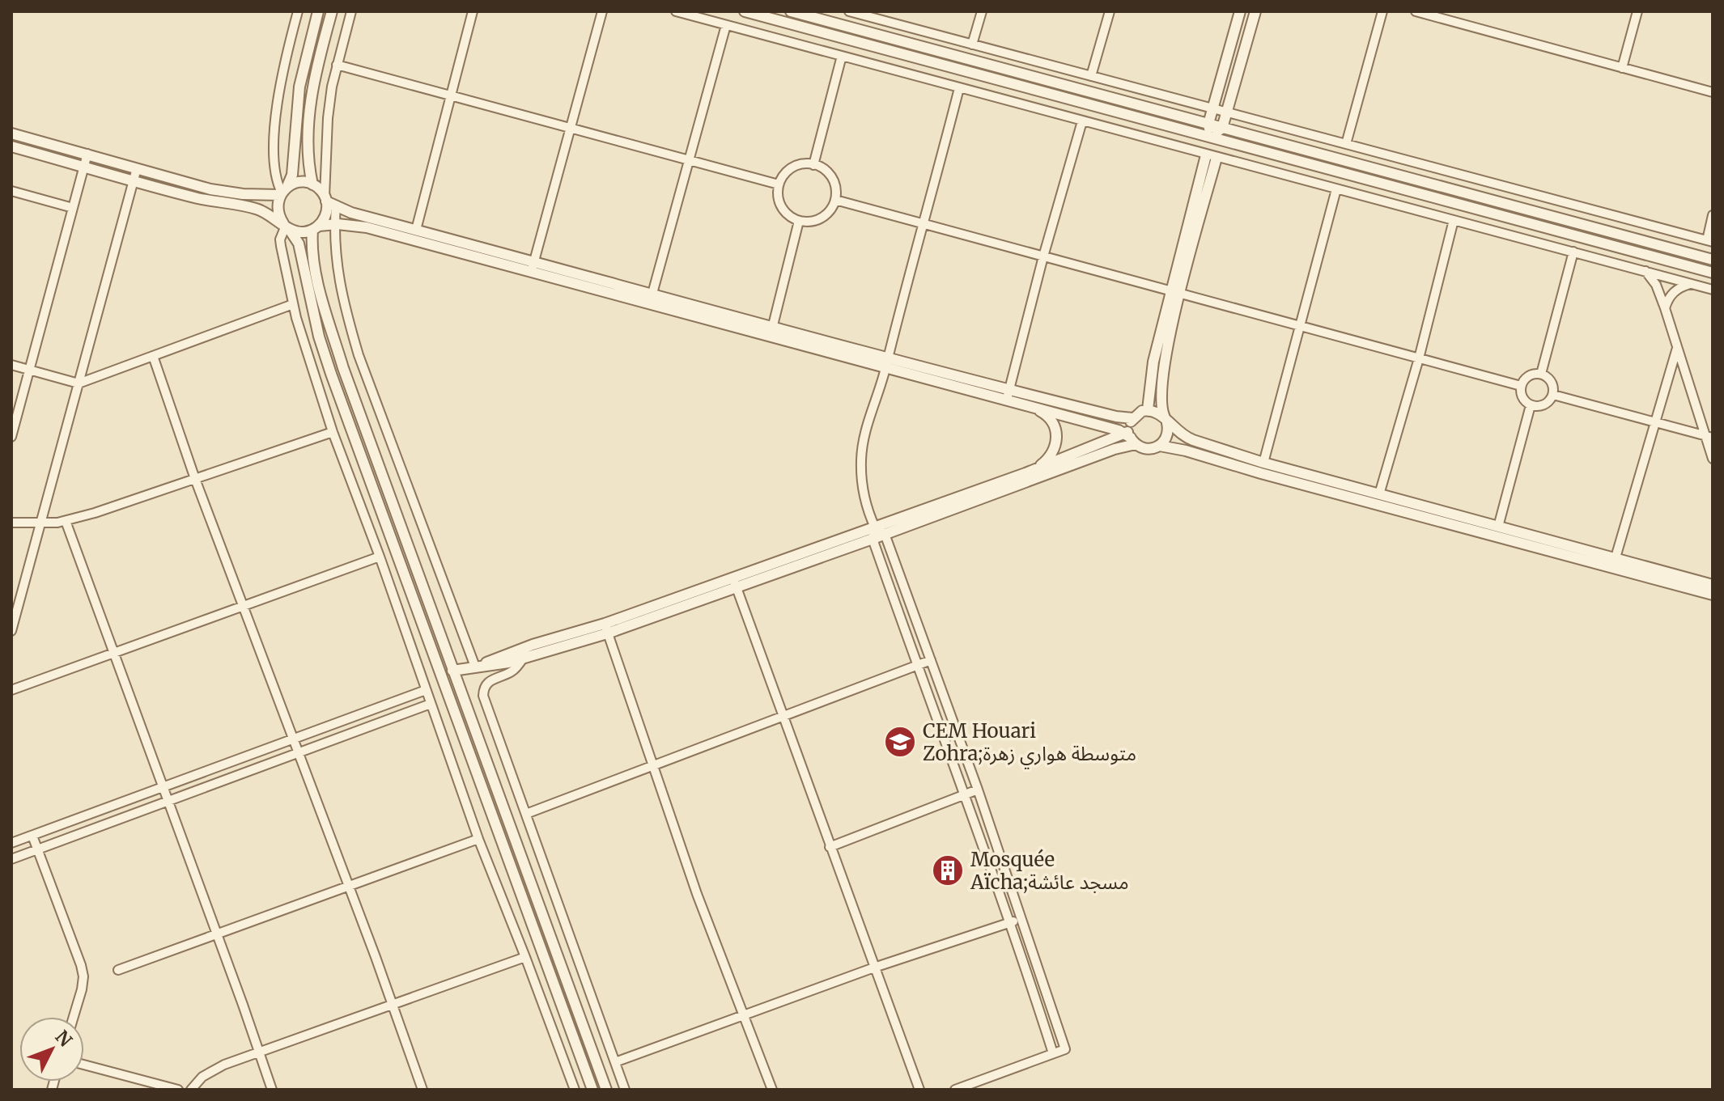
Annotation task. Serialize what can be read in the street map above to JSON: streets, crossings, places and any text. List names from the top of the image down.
{
  "places": {
    "school or university": ["CEM Houari Zohra;متوسطة هواري زهرة"],
    "building": ["Mosquée Aïcha;مسجد عائشة"]
  },
  "north": "top right"
}
